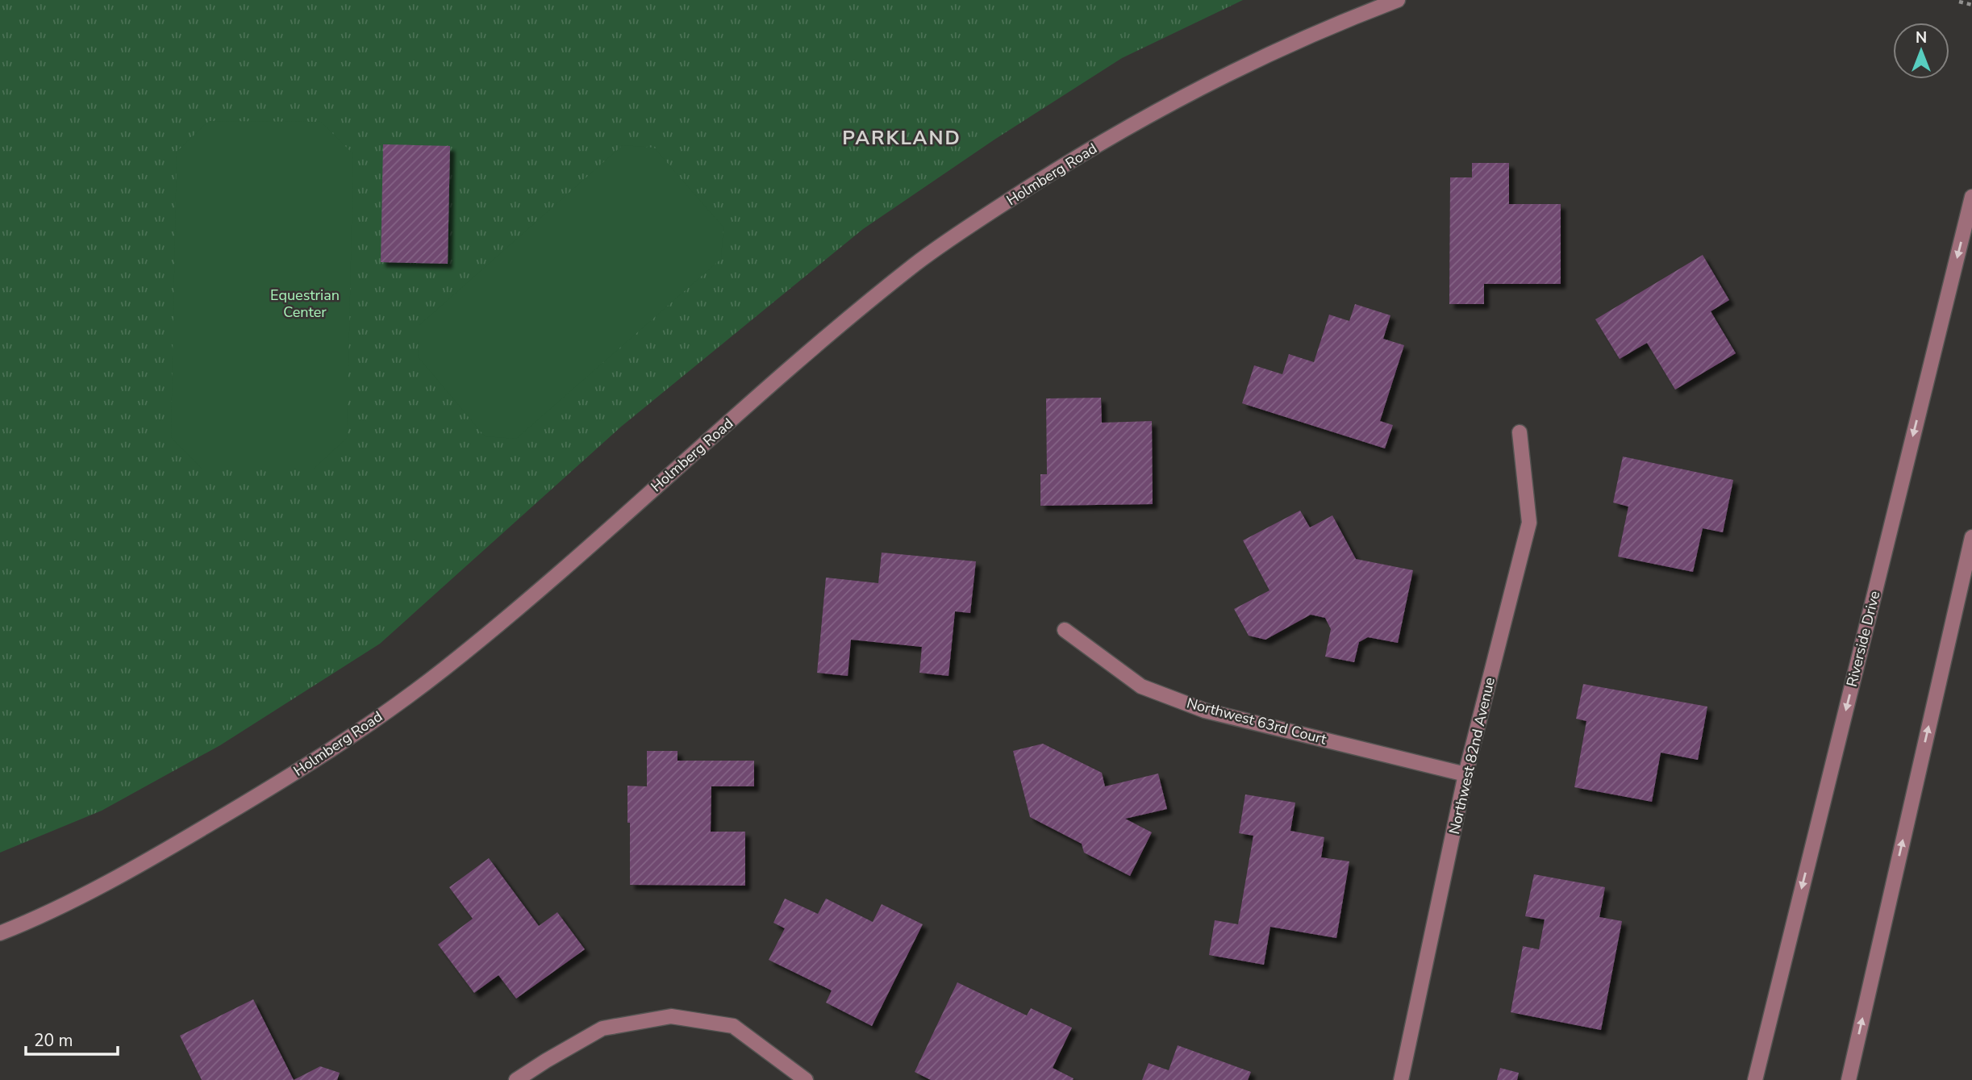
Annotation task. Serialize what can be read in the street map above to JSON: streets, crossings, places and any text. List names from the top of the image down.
{
  "streets": {
    "street": [
      "Holmberg Road",
      "Riverside Drive",
      "Northwest 63rd Court",
      "Northwest 82nd Avenue"
    ]
  },
  "crossings": [
    ["Northwest 63rd Court", "Northwest 82nd Avenue"]
  ],
  "districts": ["PARKLAND"],
  "parks": ["Equestrian Center"],
  "scale_bar": "20 m",
  "north": "top"
}
